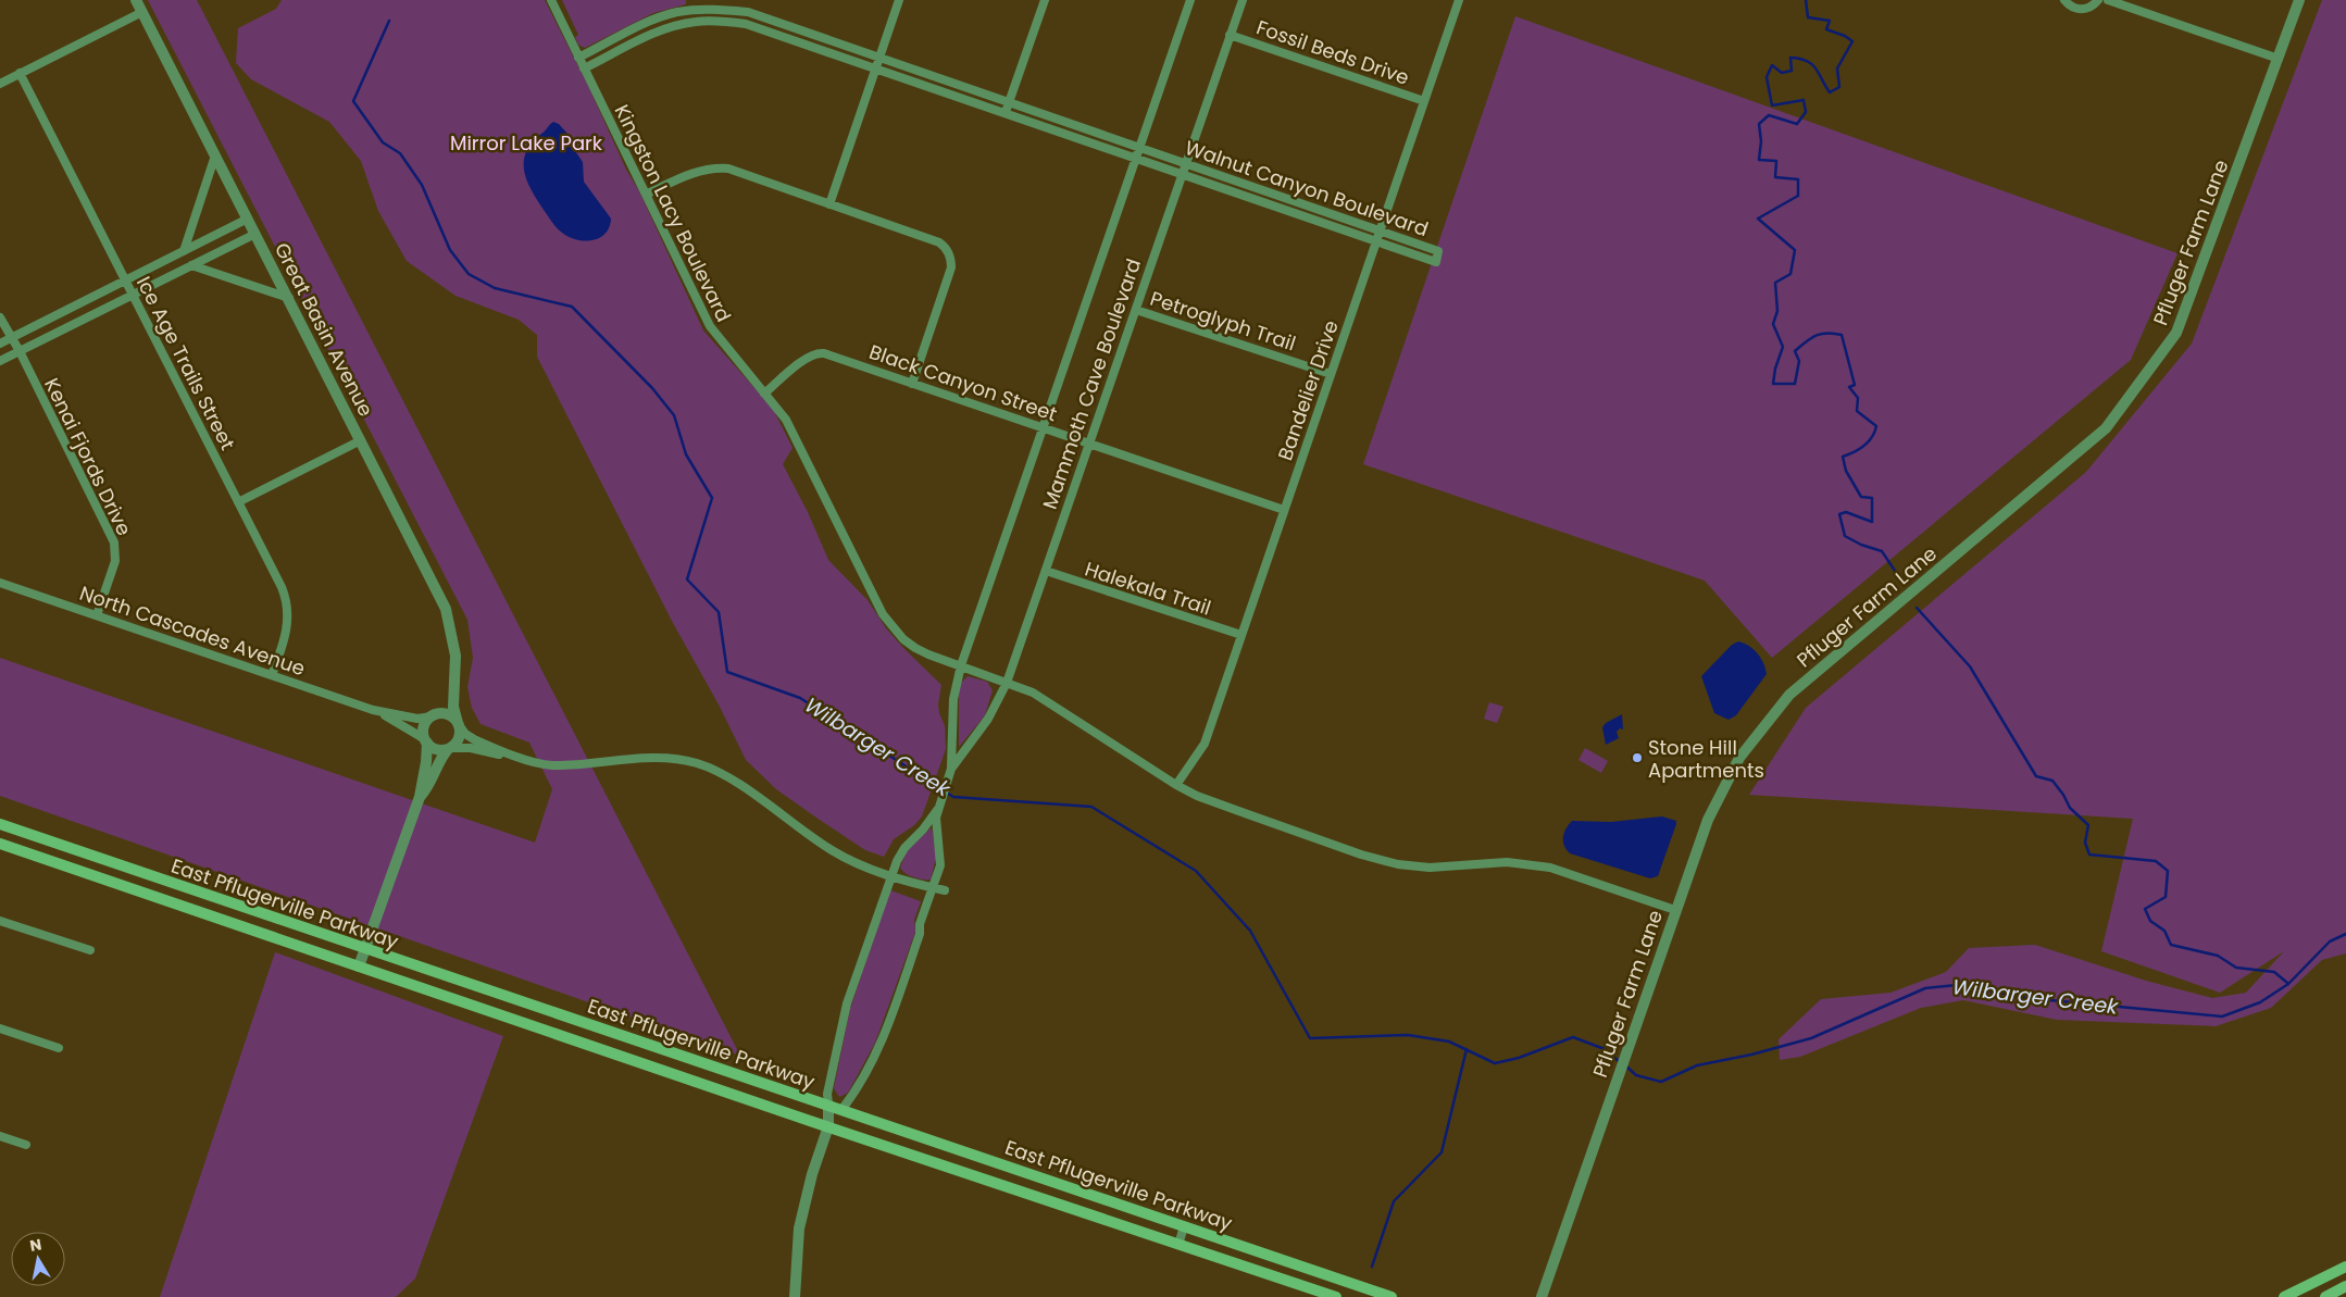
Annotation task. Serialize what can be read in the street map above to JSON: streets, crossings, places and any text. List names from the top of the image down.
{
  "streets": {
    "main road": ["East Pflugerville Parkway"],
    "street": [
      "Fossil Beds Drive",
      "Walnut Canyon Boulevard",
      "Kingston Lacy Boulevard",
      "Pfluger Farm Lane",
      "Petroglyph Trail",
      "Great Basin Avenue",
      "Ice Age Trails Street",
      "Black Canyon Street",
      "Mammoth Cave Boulevard",
      "Bandelier Drive",
      "Kenai Fjords Drive",
      "Halekala Trail",
      "North Cascades Avenue"
    ]
  },
  "crossings": [
    ["Fossil Beds Drive", "Mammoth Cave Boulevard"],
    ["Fossil Beds Drive", "Bandelier Drive"],
    ["Walnut Canyon Boulevard", "Kingston Lacy Boulevard"],
    ["Walnut Canyon Boulevard", "Mammoth Cave Boulevard"],
    ["Walnut Canyon Boulevard", "Bandelier Drive"],
    ["Kingston Lacy Boulevard", "Pfluger Farm Lane"],
    ["Kingston Lacy Boulevard", "Black Canyon Street"],
    ["Kingston Lacy Boulevard", "Mammoth Cave Boulevard"],
    ["Kingston Lacy Boulevard", "Bandelier Drive"],
    ["Petroglyph Trail", "Mammoth Cave Boulevard"],
    ["Petroglyph Trail", "Bandelier Drive"],
    ["Great Basin Avenue", "North Cascades Avenue"],
    ["Ice Age Trails Street", "North Cascades Avenue"],
    ["Black Canyon Street", "Mammoth Cave Boulevard"],
    ["Black Canyon Street", "Bandelier Drive"],
    ["Mammoth Cave Boulevard", "Halekala Trail"],
    ["Mammoth Cave Boulevard", "East Pflugerville Parkway"],
    ["Bandelier Drive", "Halekala Trail"],
    ["Kenai Fjords Drive", "North Cascades Avenue"]
  ],
  "water": ["Wilbarger Creek"],
  "parks": ["Mirror Lake Park"],
  "places": ["Stone Hill Apartments"],
  "north": "top"
}
